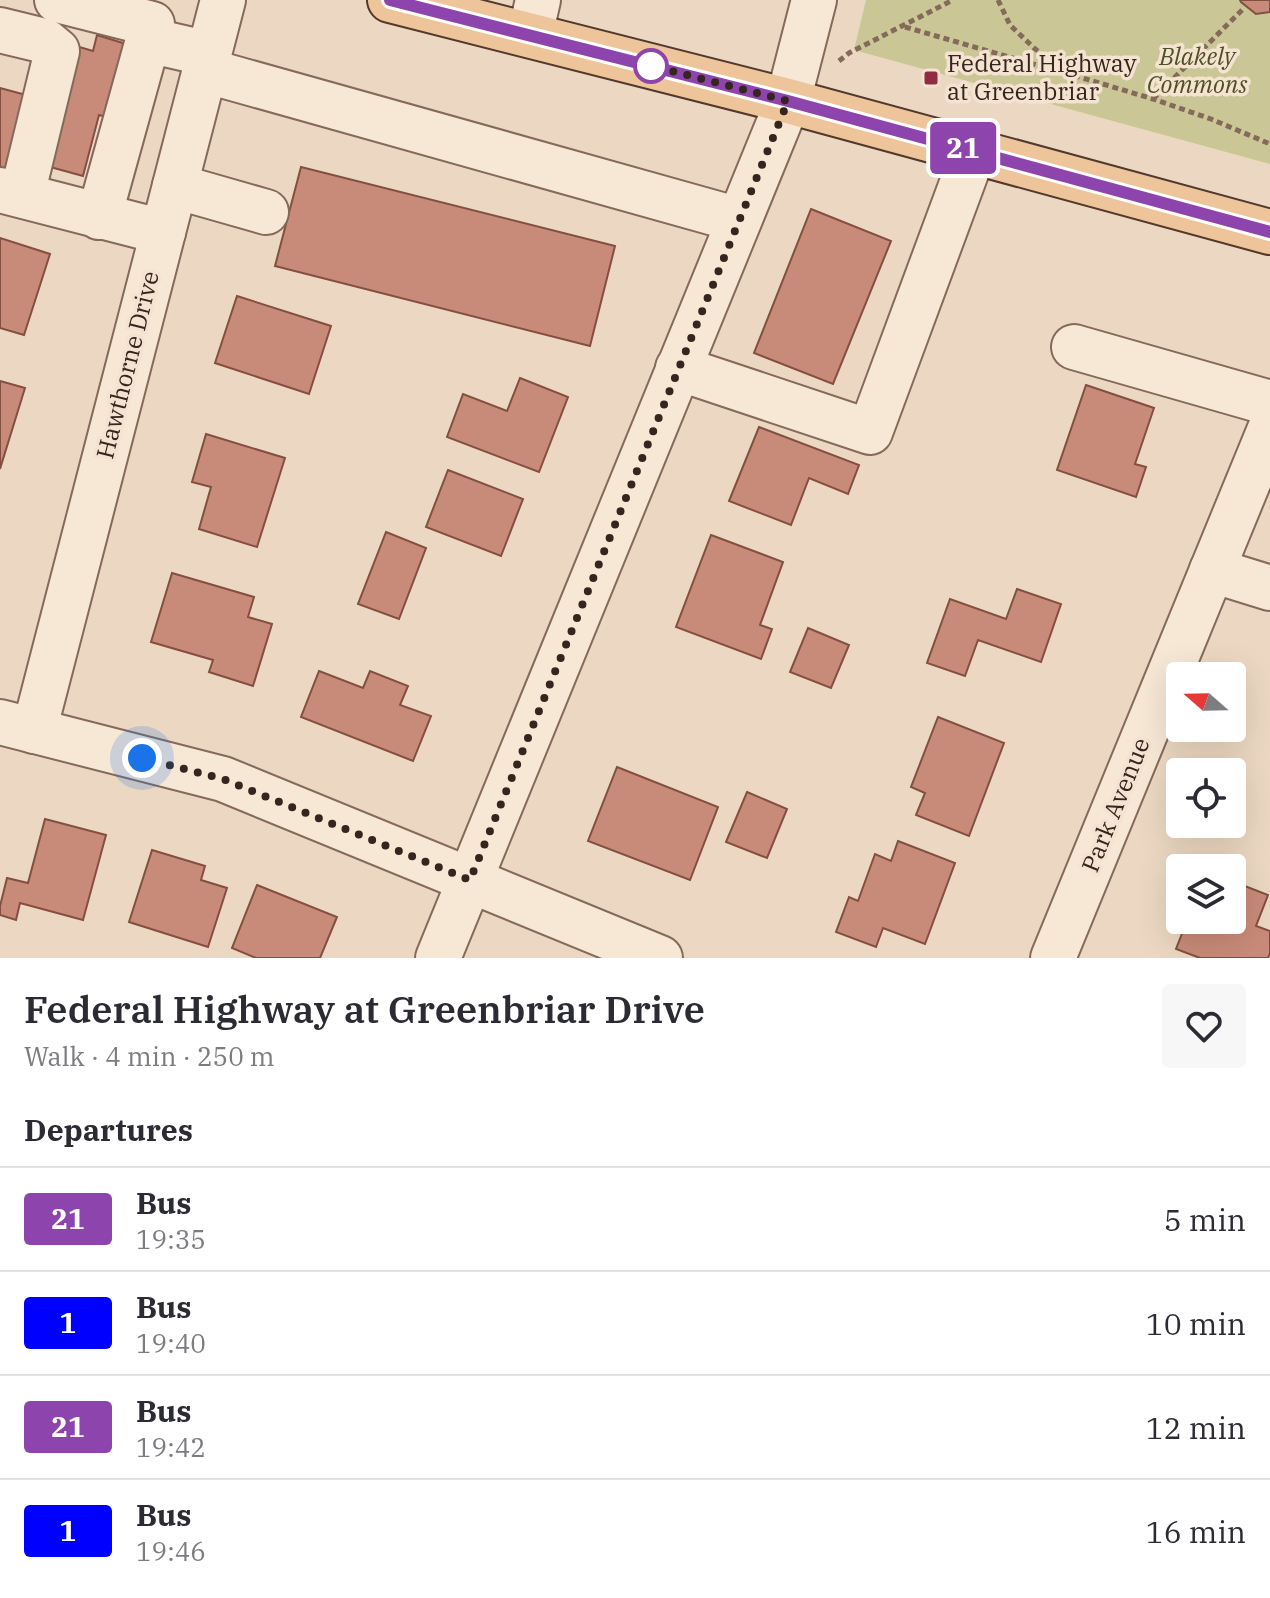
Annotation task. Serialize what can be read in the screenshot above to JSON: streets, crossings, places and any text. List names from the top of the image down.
{
  "streets": {
    "street": ["Hawthorne Drive", "Park Avenue"]
  },
  "parks": ["Blakely Commons"],
  "places": {
    "transit": ["Federal Highway at Greenbriar"]
  },
  "lines": ["bus line 21"],
  "north": "left",
  "page": {
    "on_map": "21",
    "heading": [
      ["Federal Highway at Greenbriar Drive", "Walk · 4 min · 250 m"],
      "Departures"
    ],
    "list": [
      {
        "mark": "21",
        "name": "Bus",
        "note": "19:35",
        "value": "5 min"
      },
      {
        "mark": "1",
        "name": "Bus",
        "note": "19:40",
        "value": "10 min"
      },
      {
        "mark": "21",
        "name": "Bus",
        "note": "19:42",
        "value": "12 min"
      },
      {
        "mark": "1",
        "name": "Bus",
        "note": "19:46",
        "value": "16 min"
      }
    ]
  }
}
